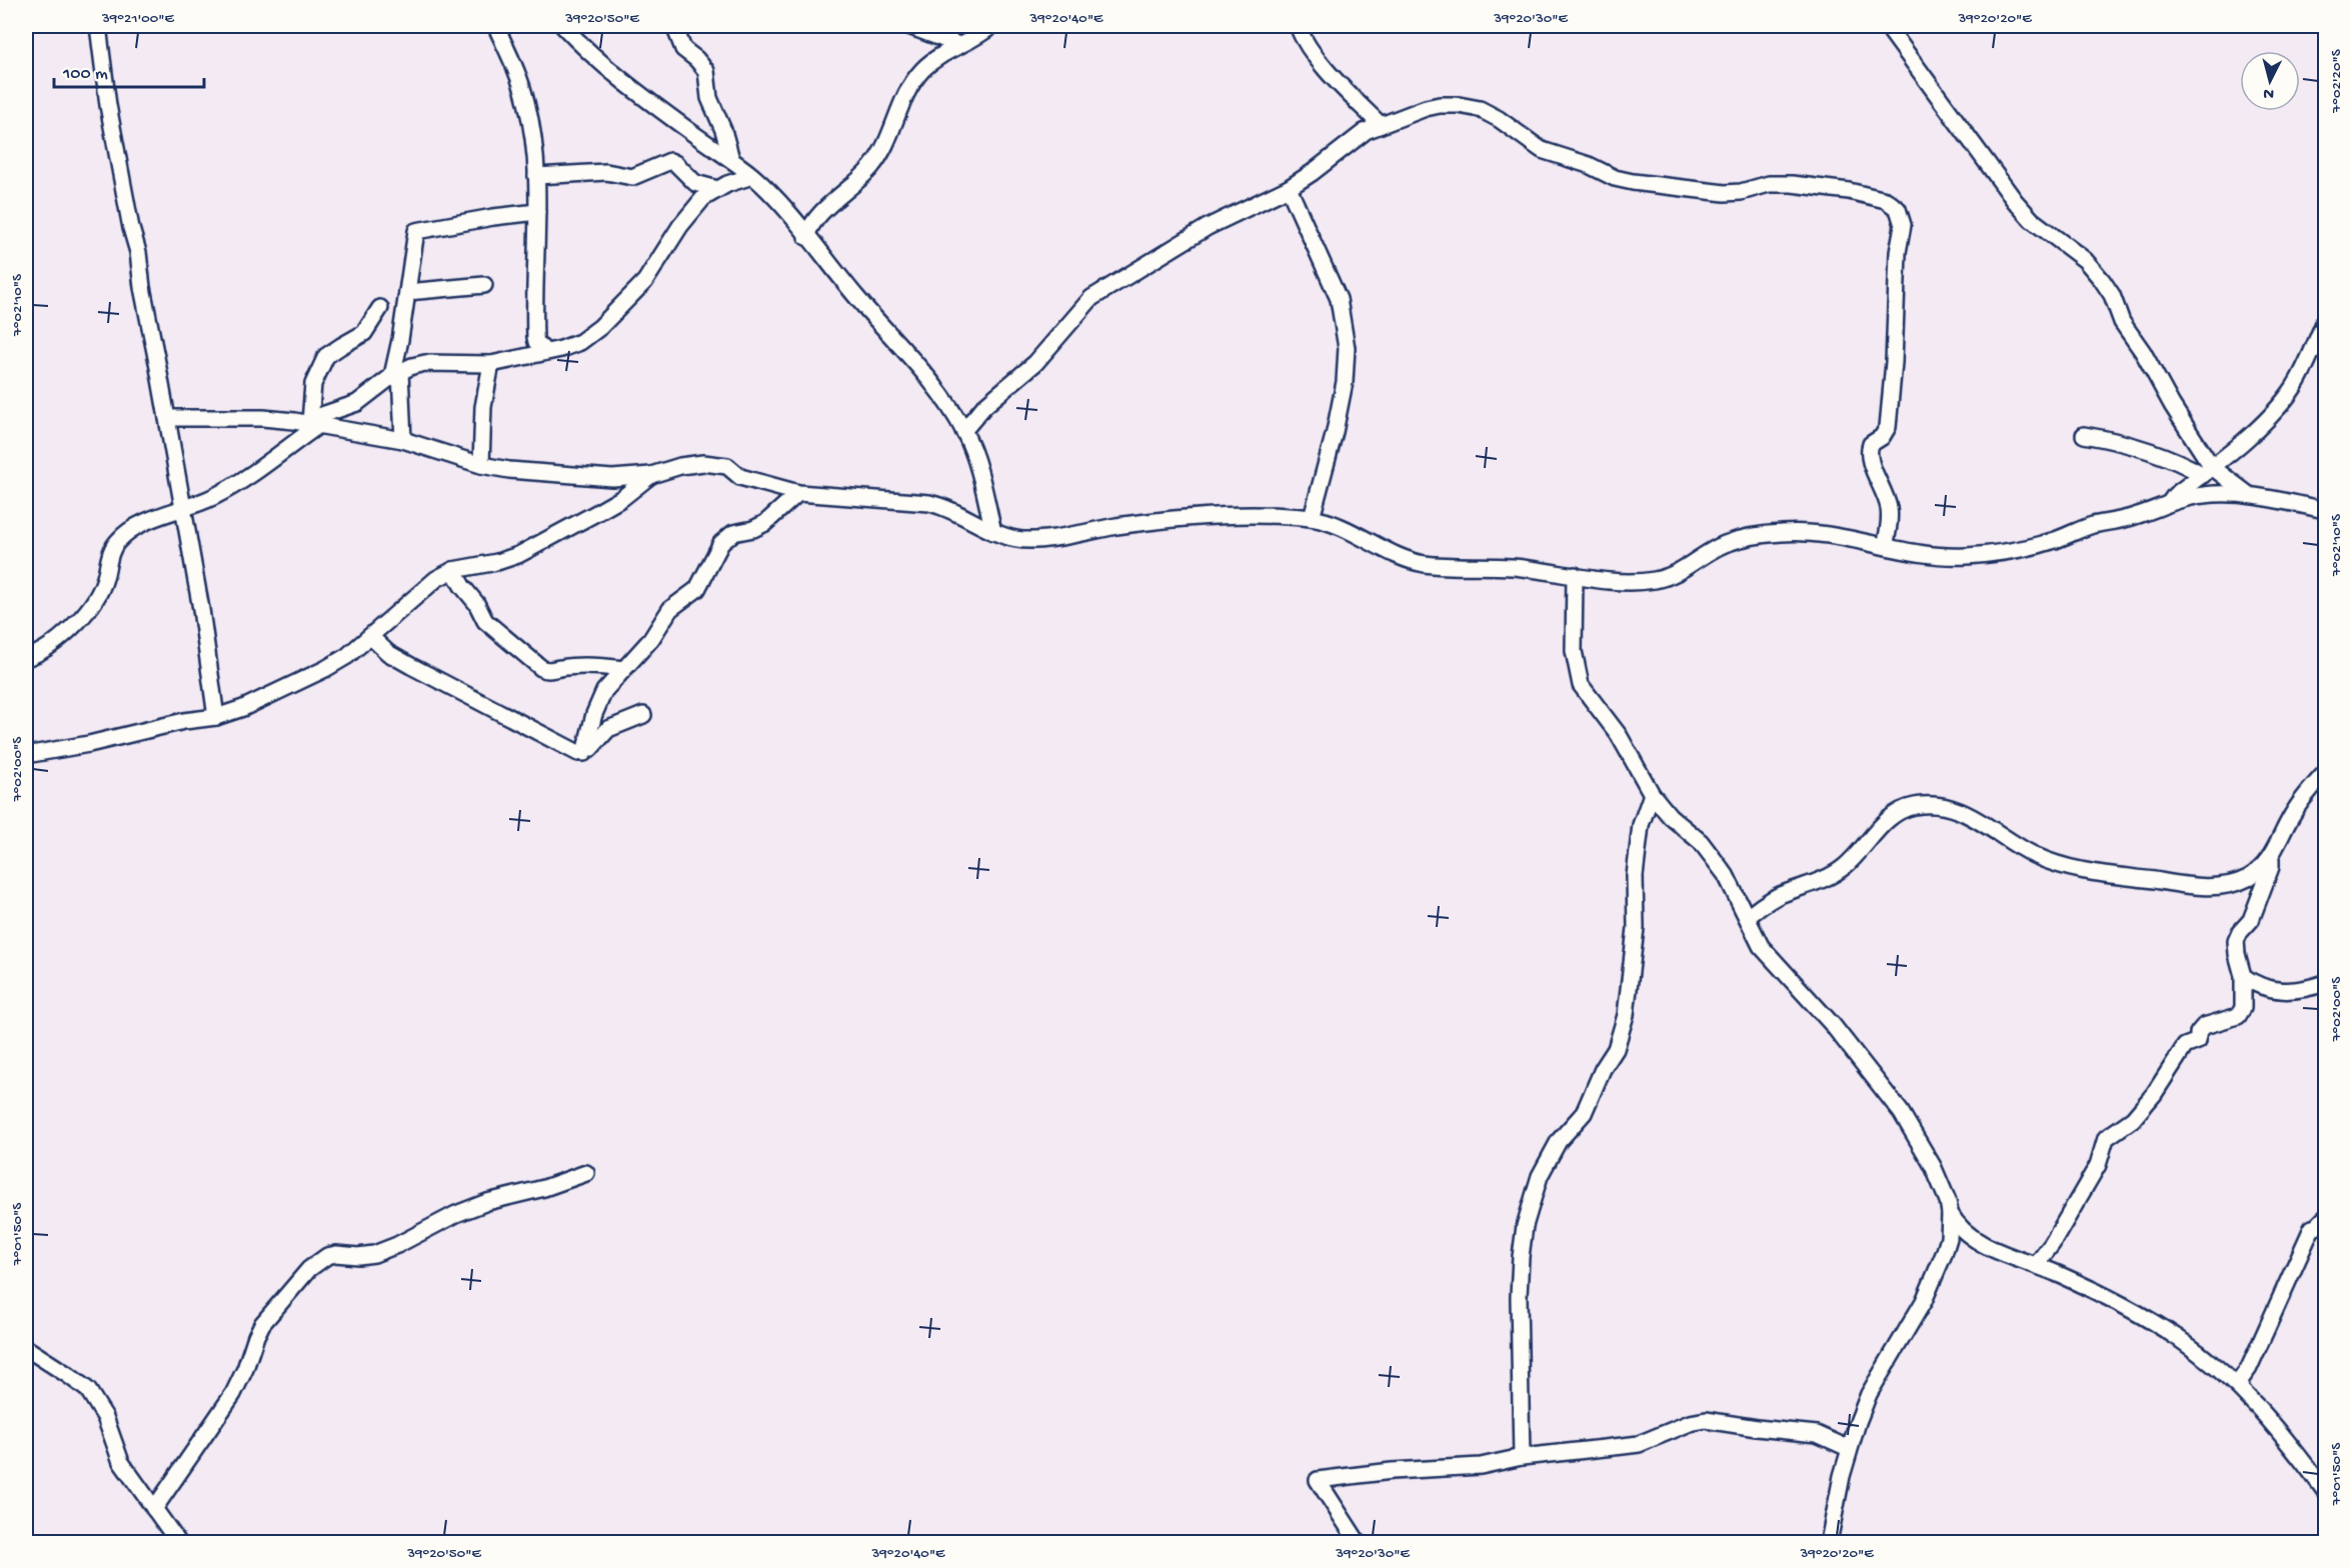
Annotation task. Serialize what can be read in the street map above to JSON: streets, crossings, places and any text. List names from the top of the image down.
{
  "scale_bar": "100 m",
  "north": "bottom",
  "coordinates": [
    "39°21'00\"E",
    "39°20'50\"E",
    "39°20'40\"E",
    "39°20'30\"E",
    "39°20'20\"E",
    "7°02'20\"S",
    "7°02'10\"S",
    "7°02'00\"S",
    "7°01'50\"S"
  ]
}
